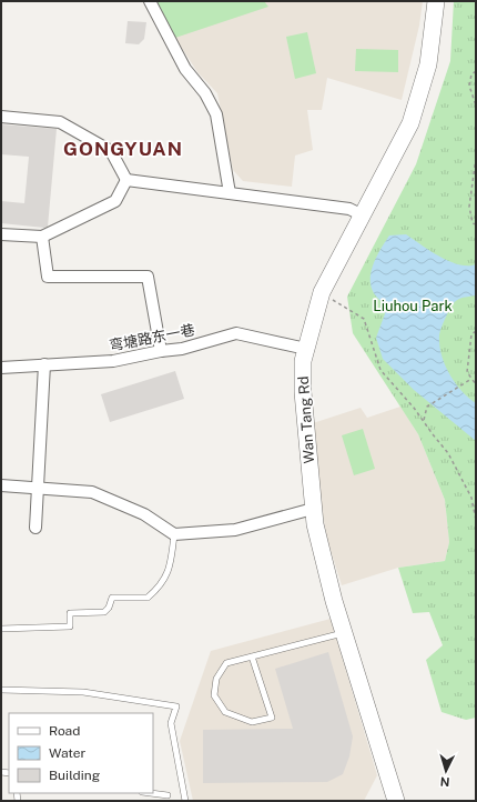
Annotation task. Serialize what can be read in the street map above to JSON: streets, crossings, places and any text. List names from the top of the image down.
{
  "streets": {
    "street": ["弯塘路东一巷", "Wan Tang Rd"]
  },
  "crossings": [
    ["弯塘路东一巷", "Wan Tang Rd"]
  ],
  "districts": ["GONGYUAN"],
  "parks": ["Liuhou Park"],
  "legend": ["Road", "Water", "Building"],
  "north": "bottom"
}
